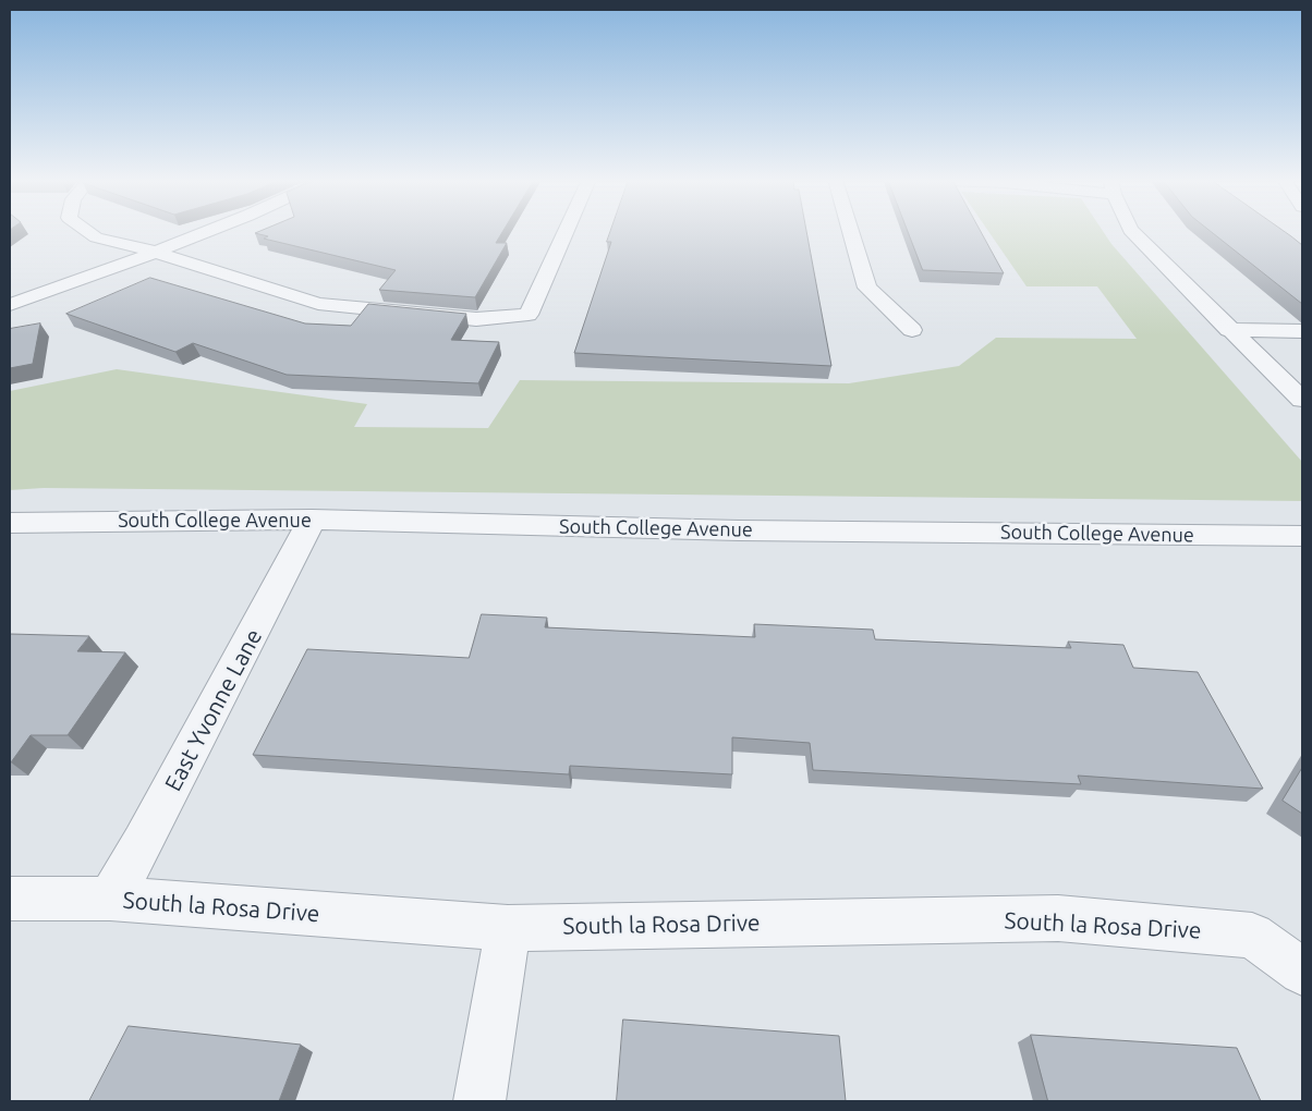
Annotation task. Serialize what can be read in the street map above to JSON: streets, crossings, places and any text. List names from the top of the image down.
{
  "streets": {
    "street": ["South College Avenue", "East Yvonne Lane", "South la Rosa Drive"]
  },
  "crossings": [
    ["South College Avenue", "East Yvonne Lane"],
    ["East Yvonne Lane", "South la Rosa Drive"]
  ]
}
